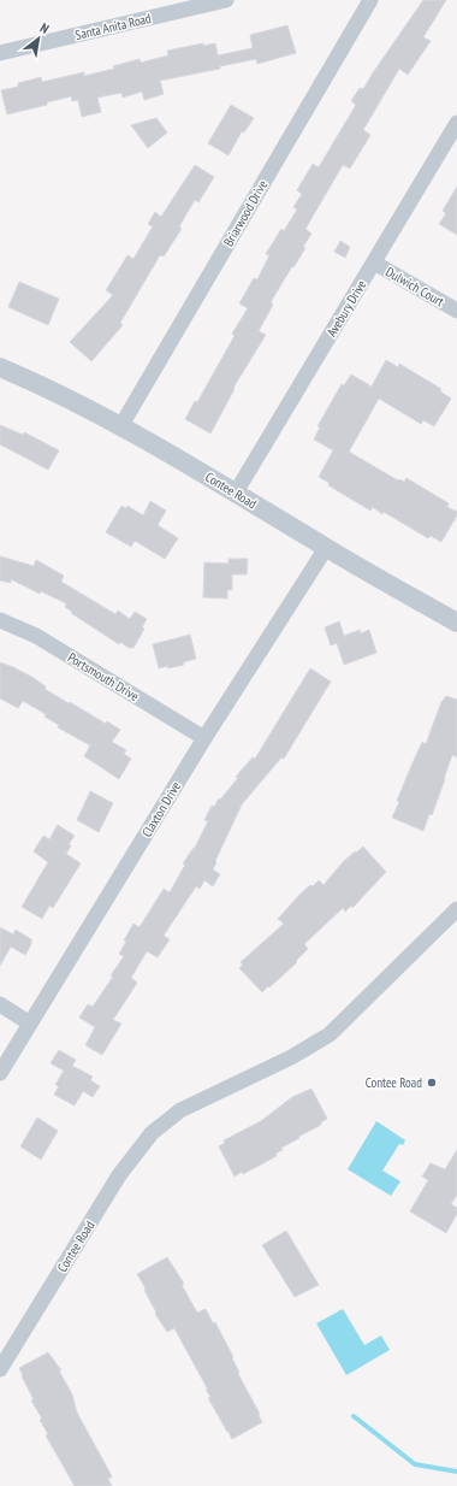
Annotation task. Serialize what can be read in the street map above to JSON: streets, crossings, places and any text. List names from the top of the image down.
{
  "streets": {
    "street": [
      "Santa Anita Road",
      "Briarwood Drive",
      "Dulwich Court",
      "Avebury Drive",
      "Contee Road",
      "Portsmouth Drive",
      "Claxton Drive"
    ]
  },
  "crossings": [
    ["Briarwood Drive", "Contee Road"],
    ["Dulwich Court", "Avebury Drive"],
    ["Avebury Drive", "Contee Road"],
    ["Contee Road", "Claxton Drive"],
    ["Portsmouth Drive", "Claxton Drive"]
  ],
  "places": ["Contee Road"],
  "north": "top right"
}
